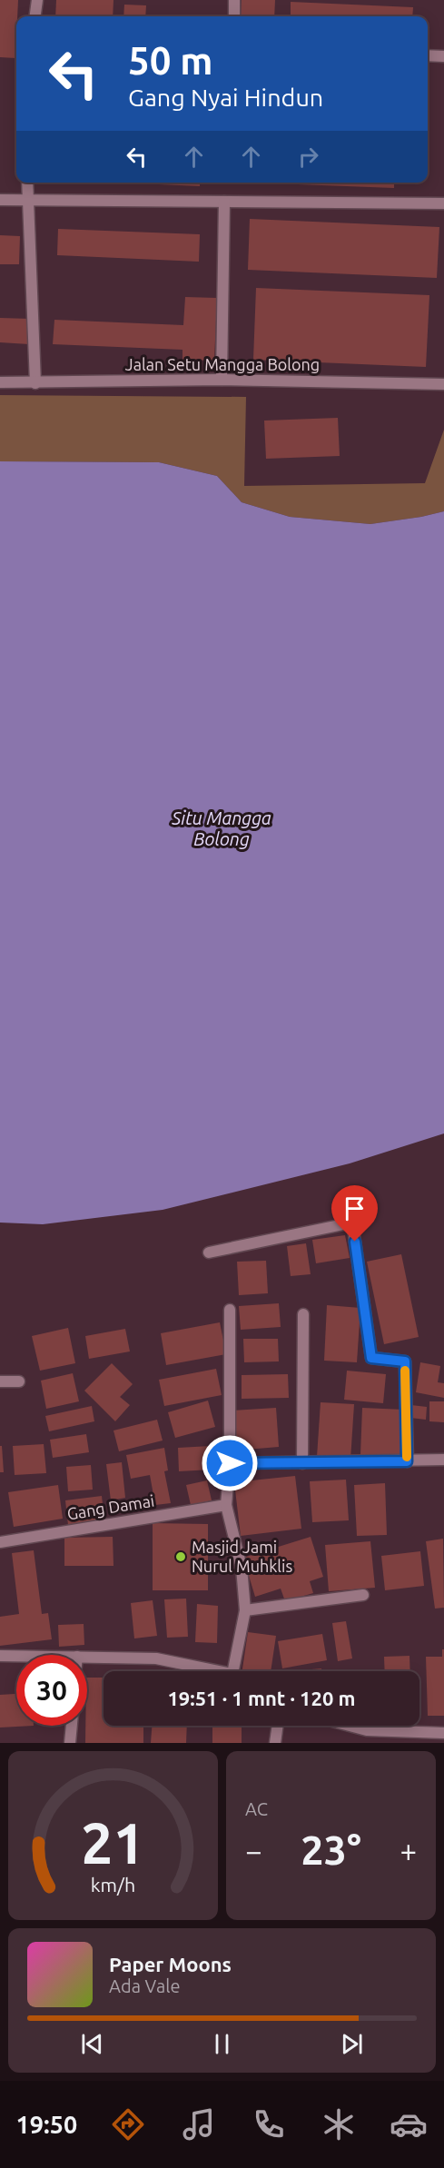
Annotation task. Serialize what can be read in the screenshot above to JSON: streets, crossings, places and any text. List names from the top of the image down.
{
  "streets": {
    "street": ["Jalan Setu Mangga Bolong", "Gang Damai"]
  },
  "water": ["Situ Mangga Bolong"],
  "places": ["Masjid Jami Nurul Muhklis"],
  "page": {
    "turn": ["50 m", "Gang Nyai Hindun"],
    "limit": "30",
    "trip": "19:51 · 1 mnt · 120 m",
    "tile": "AC",
    "heat": ["−", "23°", "+"],
    "song": ["Paper Moons", "Ada Vale"],
    "tabs": "19:50",
    "gauge": ["21", "km/h"]
  }
}
